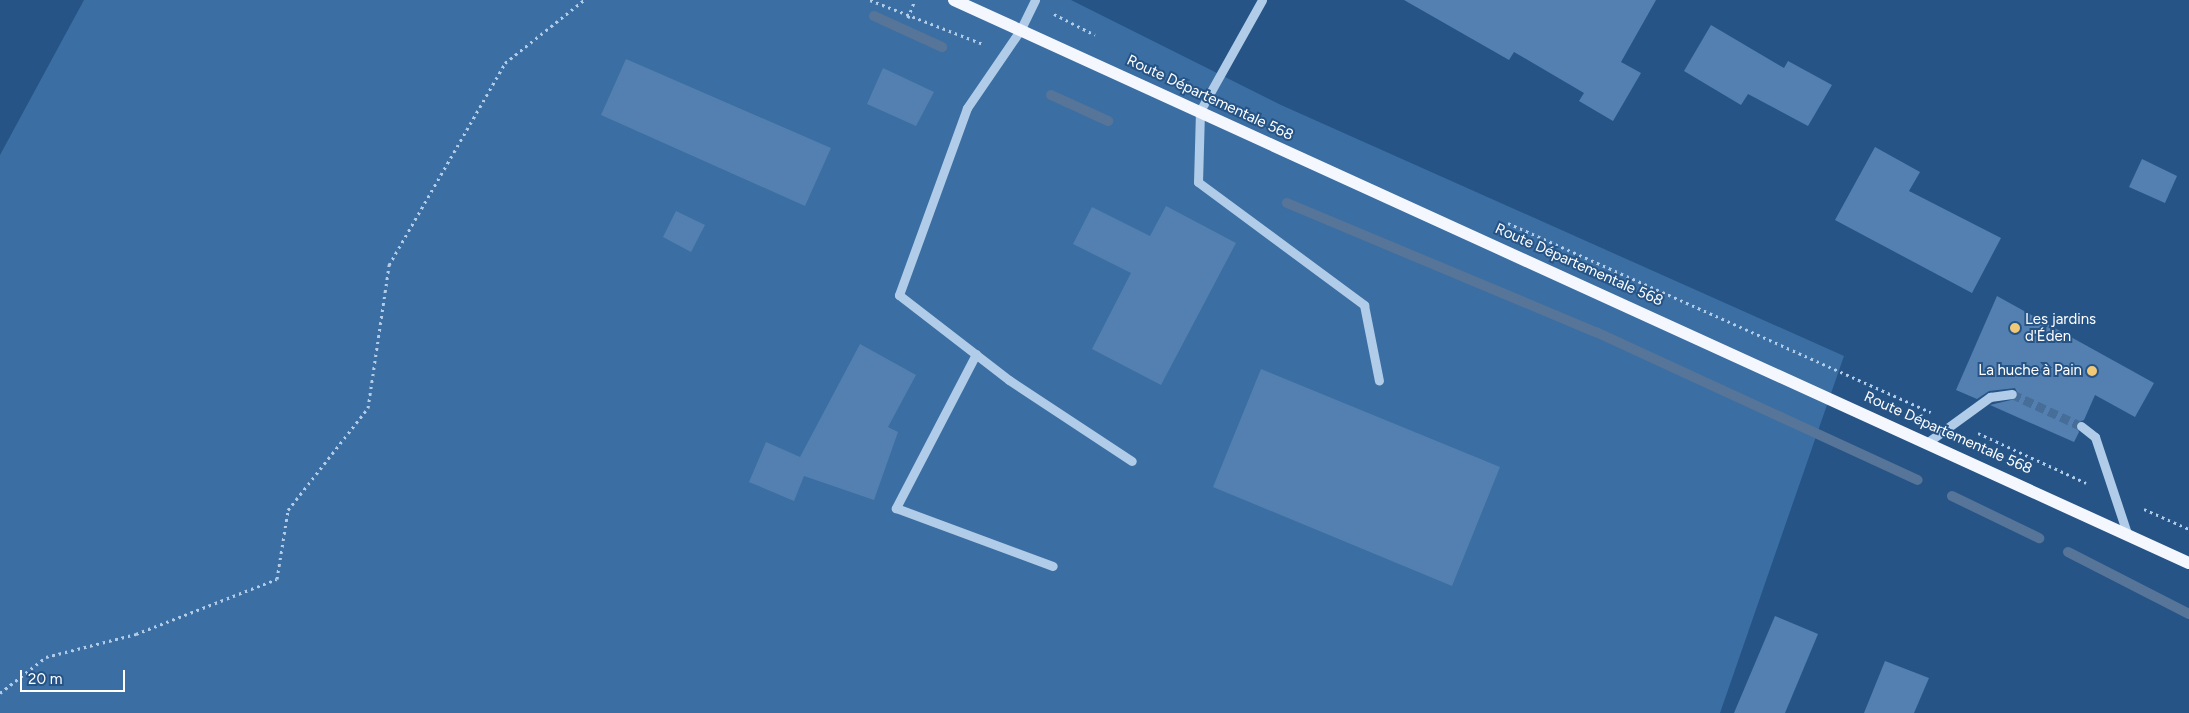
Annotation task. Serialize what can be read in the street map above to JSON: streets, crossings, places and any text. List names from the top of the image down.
{
  "streets": {
    "main road": ["Route Départementale 568"]
  },
  "places": ["Les jardins d'Éden", "La huche à Pain"],
  "scale_bar": "20 m"
}
